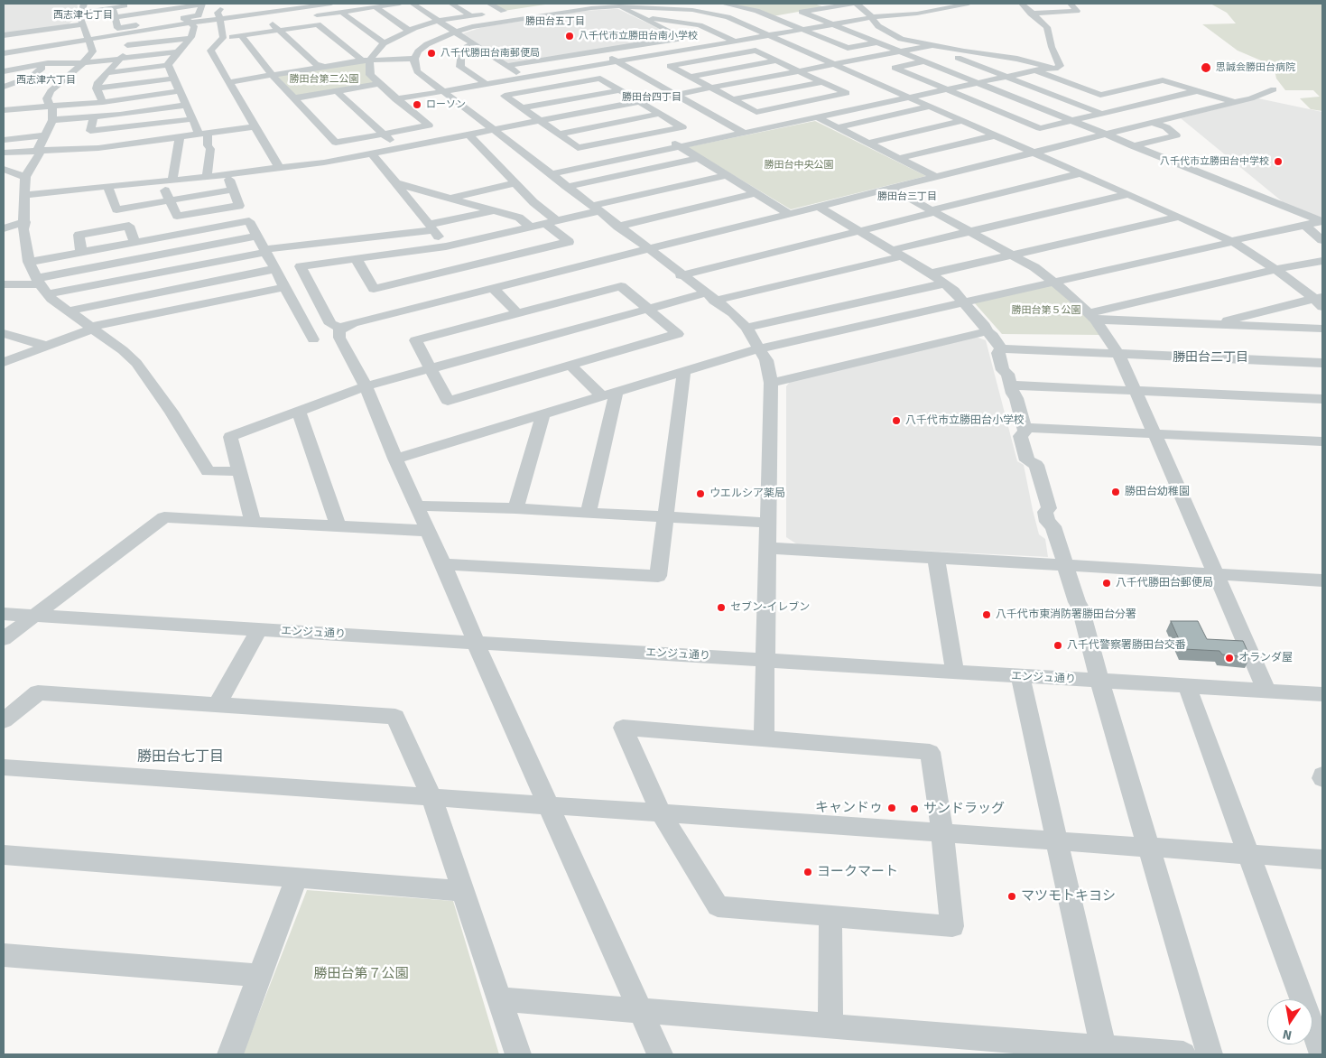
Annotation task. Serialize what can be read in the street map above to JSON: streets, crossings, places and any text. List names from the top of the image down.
{
  "streets": {
    "street": ["エンジュ通り"]
  },
  "districts": [
    "西志津七丁目",
    "勝田台五丁目",
    "西志津六丁目",
    "勝田台四丁目",
    "勝田台三丁目",
    "勝田台二丁目",
    "勝田台七丁目"
  ],
  "parks": [
    "勝田台第二公園",
    "勝田台中央公園",
    "勝田台第５公園",
    "勝田台第７公園"
  ],
  "places": [
    "八千代市立勝田台南小学校",
    "八千代勝田台南郵便局",
    "思誠会勝田台病院",
    "ローソン",
    "八千代市立勝田台中学校",
    "八千代市立勝田台小学校",
    "勝田台幼稚園",
    "ウエルシア薬局",
    "八千代勝田台郵便局",
    "セブン-イレブン",
    "八千代市東消防署勝田台分署",
    "八千代警察署勝田台交番",
    "オランダ屋",
    "キャンドゥ",
    "サンドラッグ",
    "ヨークマート",
    "マツモトキヨシ"
  ],
  "north": "bottom"
}
